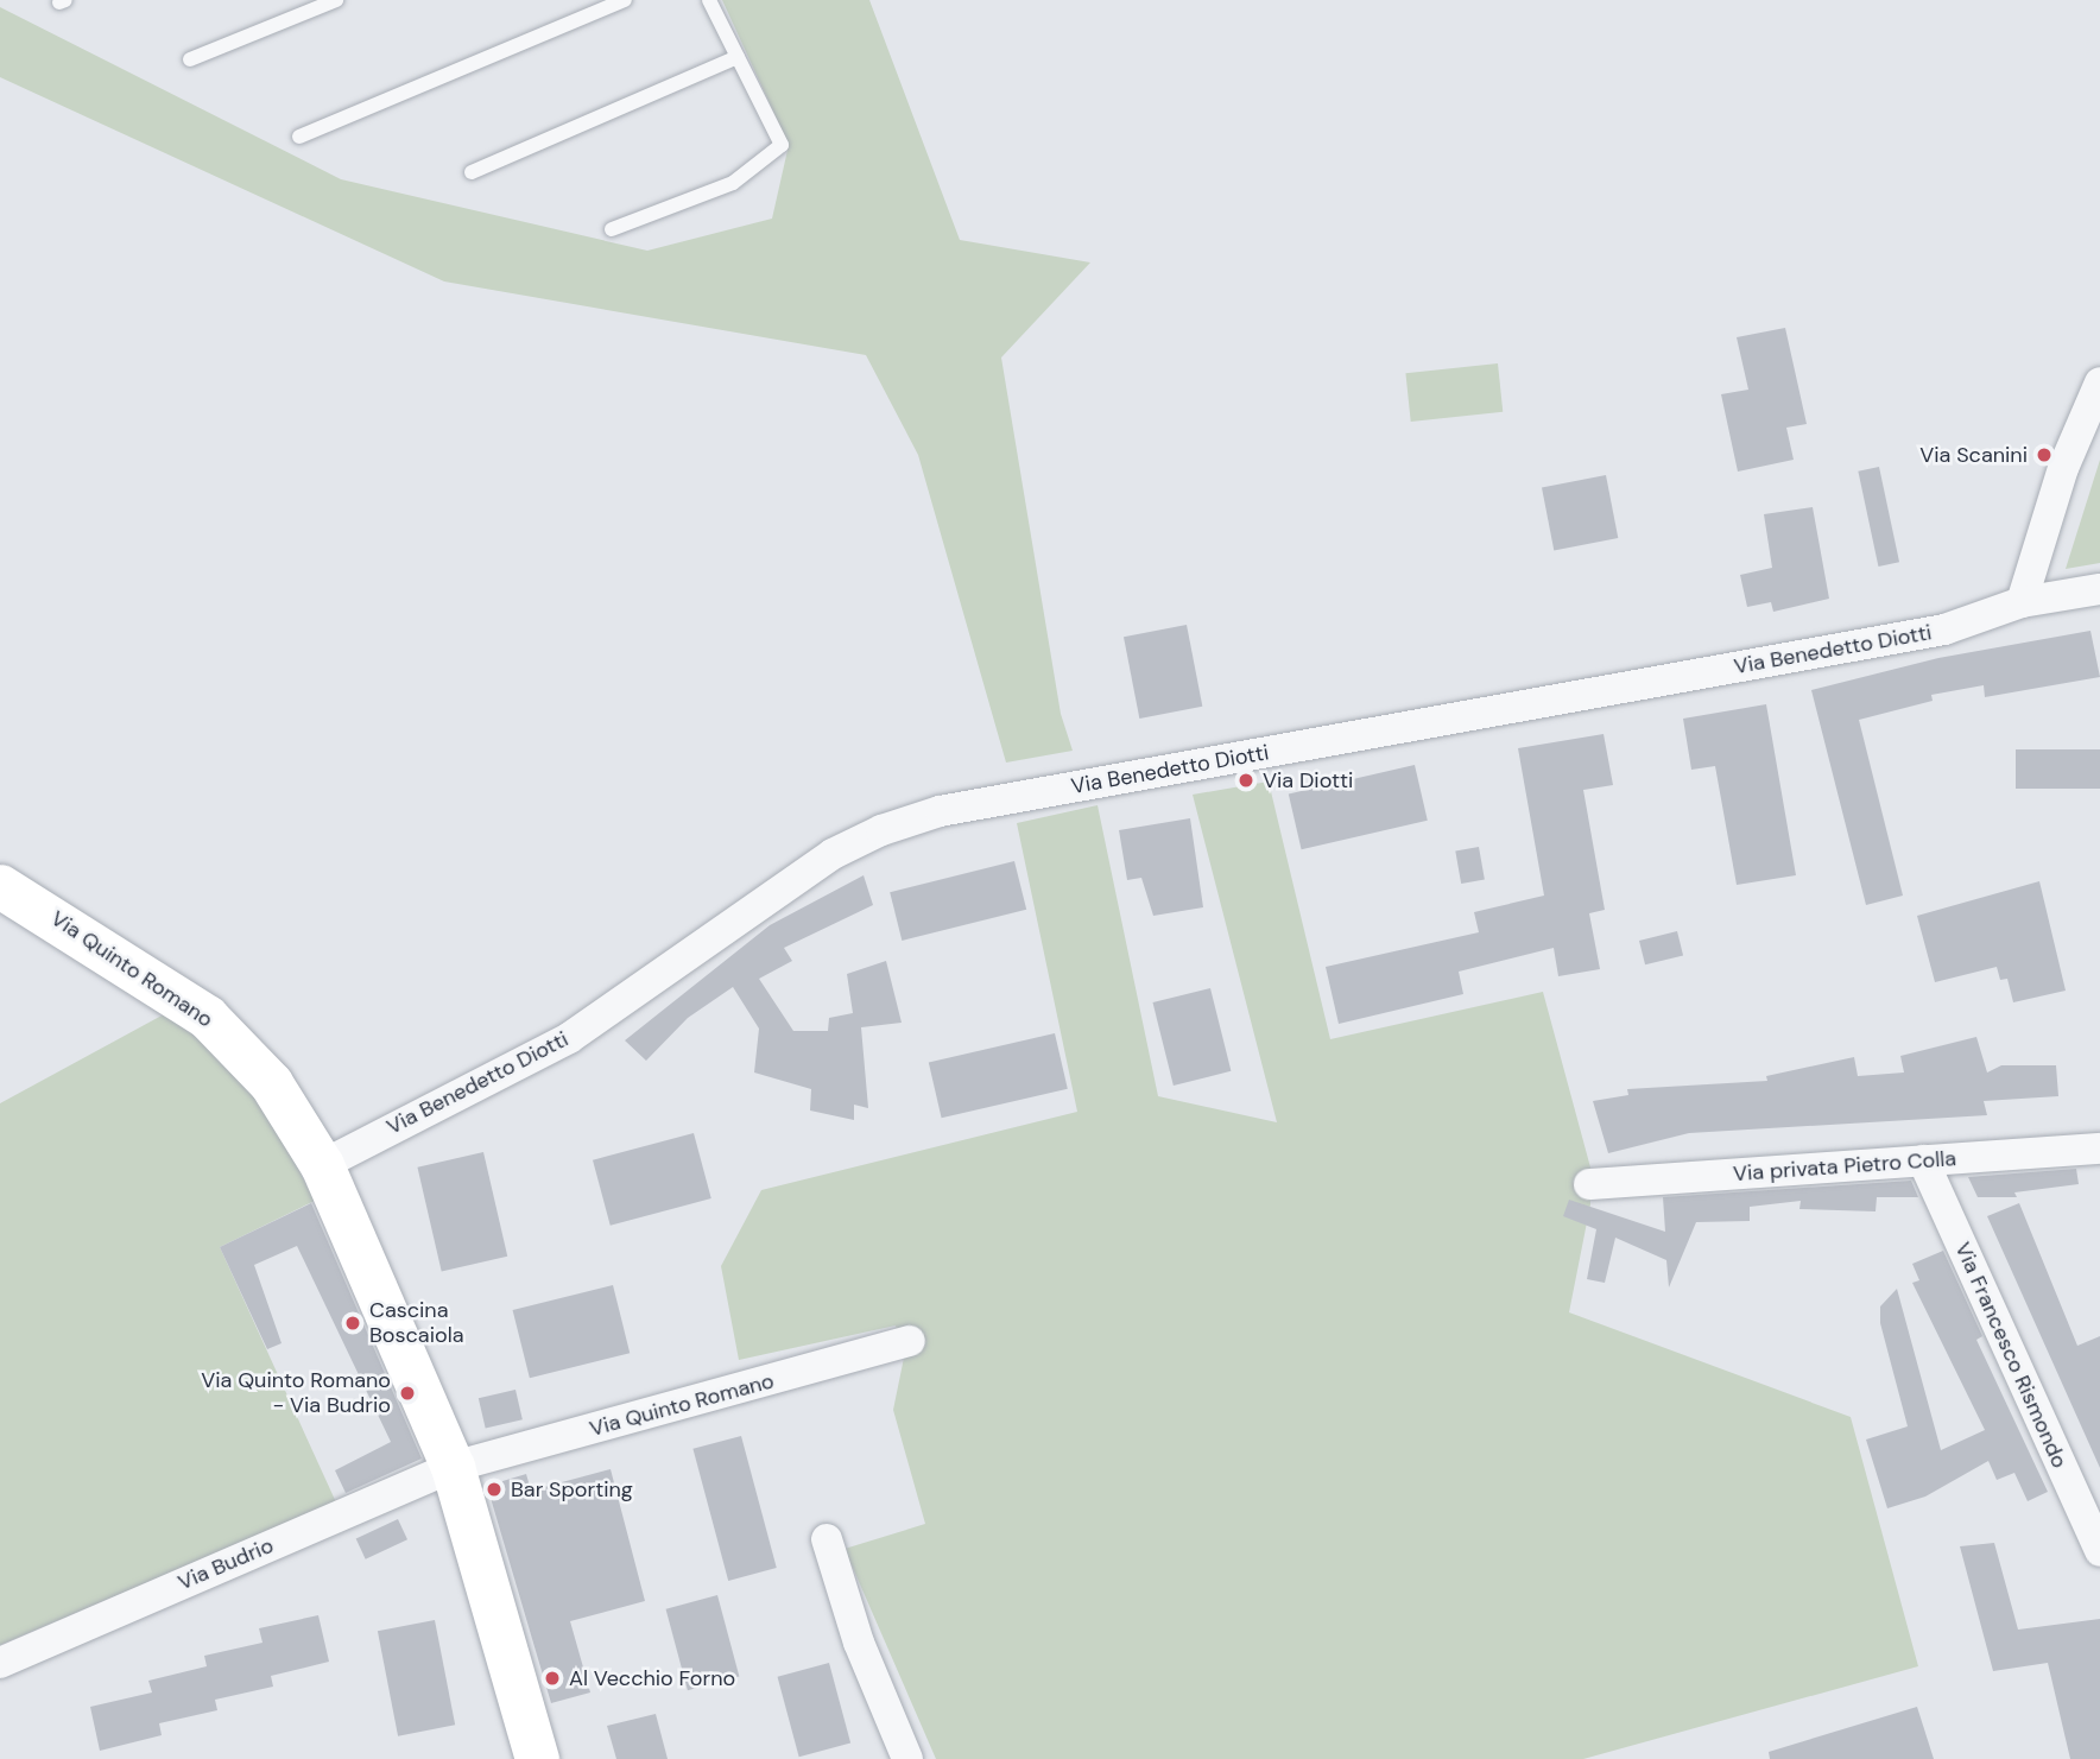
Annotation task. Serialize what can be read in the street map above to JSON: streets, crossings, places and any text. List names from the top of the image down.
{
  "streets": {
    "street": [
      "Via Benedetto Diotti",
      "Via Quinto Romano",
      "Via privata Pietro Colla",
      "Via Francesco Rismondo",
      "Via Budrio"
    ]
  },
  "crossings": [
    ["Via Benedetto Diotti", "Via Quinto Romano"],
    ["Via Quinto Romano", "Via Budrio"],
    ["Via privata Pietro Colla", "Via Francesco Rismondo"]
  ],
  "places": [
    "Via Scanini",
    "Via Diotti",
    "Cascina Boscaiola",
    "Via Quinto Romano - Via Budrio",
    "Bar Sporting",
    "Al Vecchio Forno"
  ]
}
